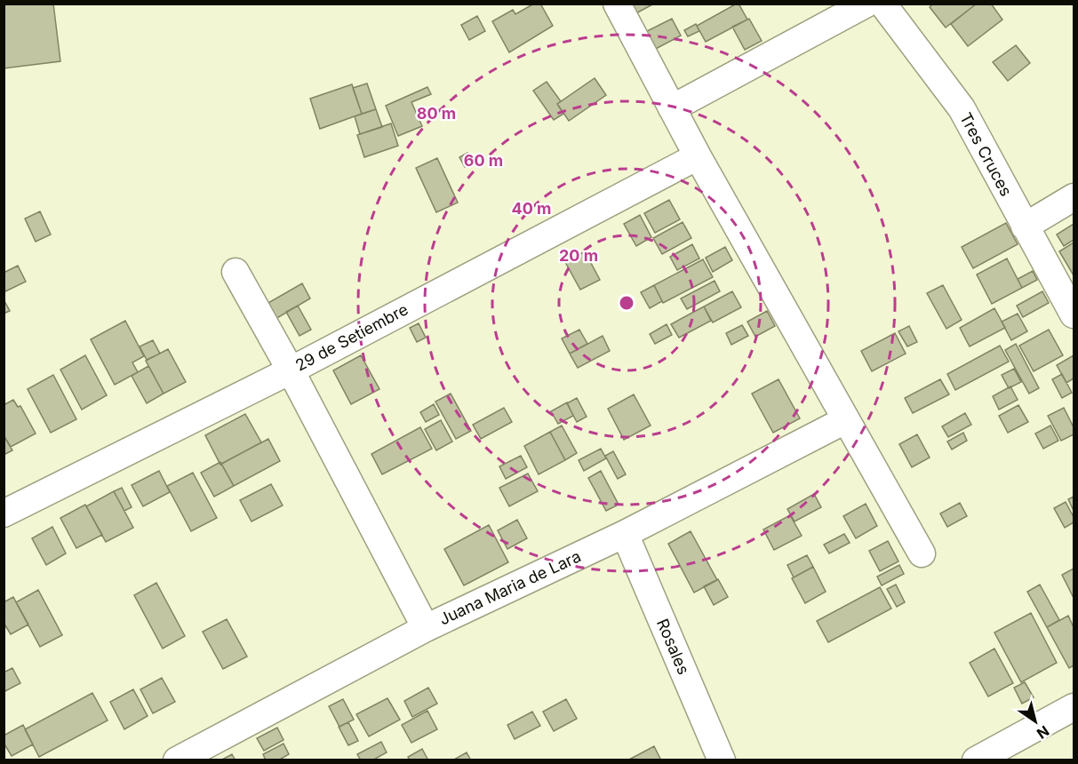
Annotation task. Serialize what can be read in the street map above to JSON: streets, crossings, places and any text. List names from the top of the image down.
{
  "streets": {
    "street": [
      "Tres Cruces",
      "29 de Setiembre",
      "Juana Maria de Lara",
      "Rosales"
    ]
  },
  "crossings": [
    ["Juana Maria de Lara", "Rosales"]
  ],
  "north": "bottom right",
  "rings": [
    "80 m",
    "60 m",
    "40 m",
    "20 m"
  ]
}
